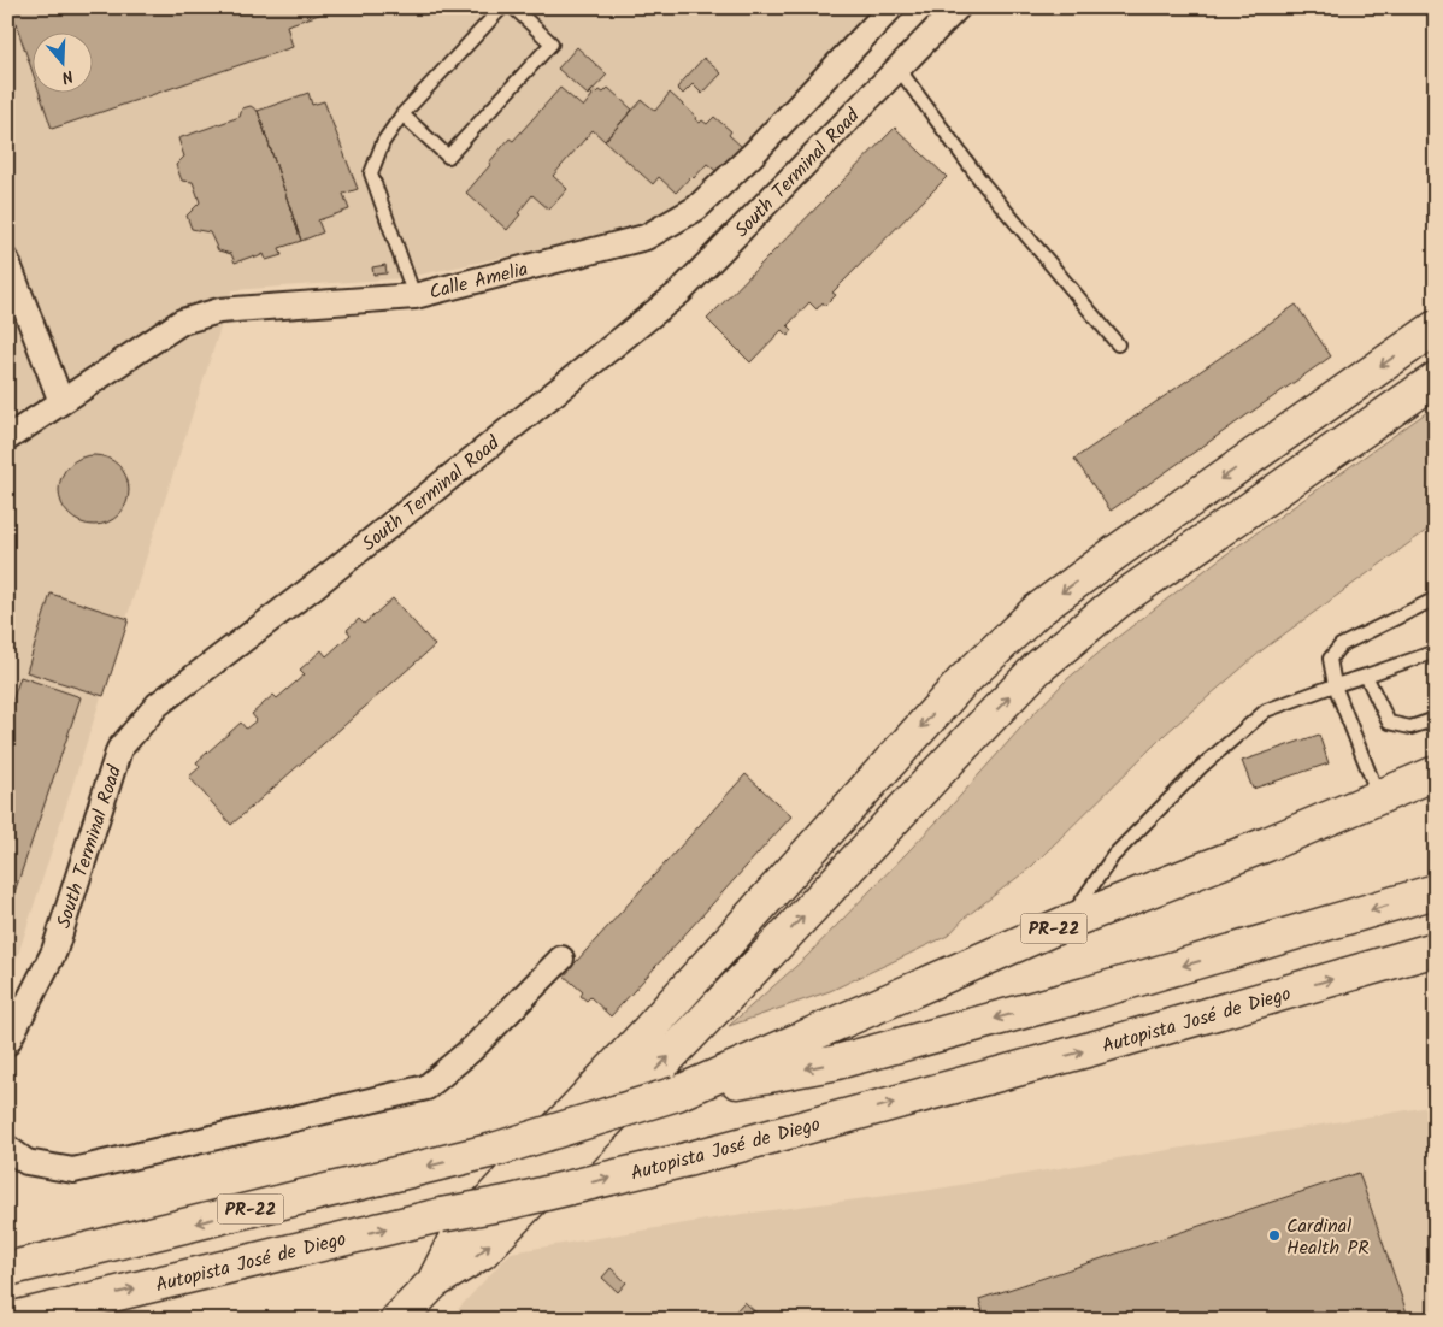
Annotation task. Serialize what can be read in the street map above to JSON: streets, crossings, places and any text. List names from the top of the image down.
{
  "streets": {
    "main road": ["PR-22", "Autopista José de Diego"],
    "street": ["South Terminal Road", "Calle Amelia"]
  },
  "places": ["Cardinal Health PR"],
  "north": "bottom"
}
